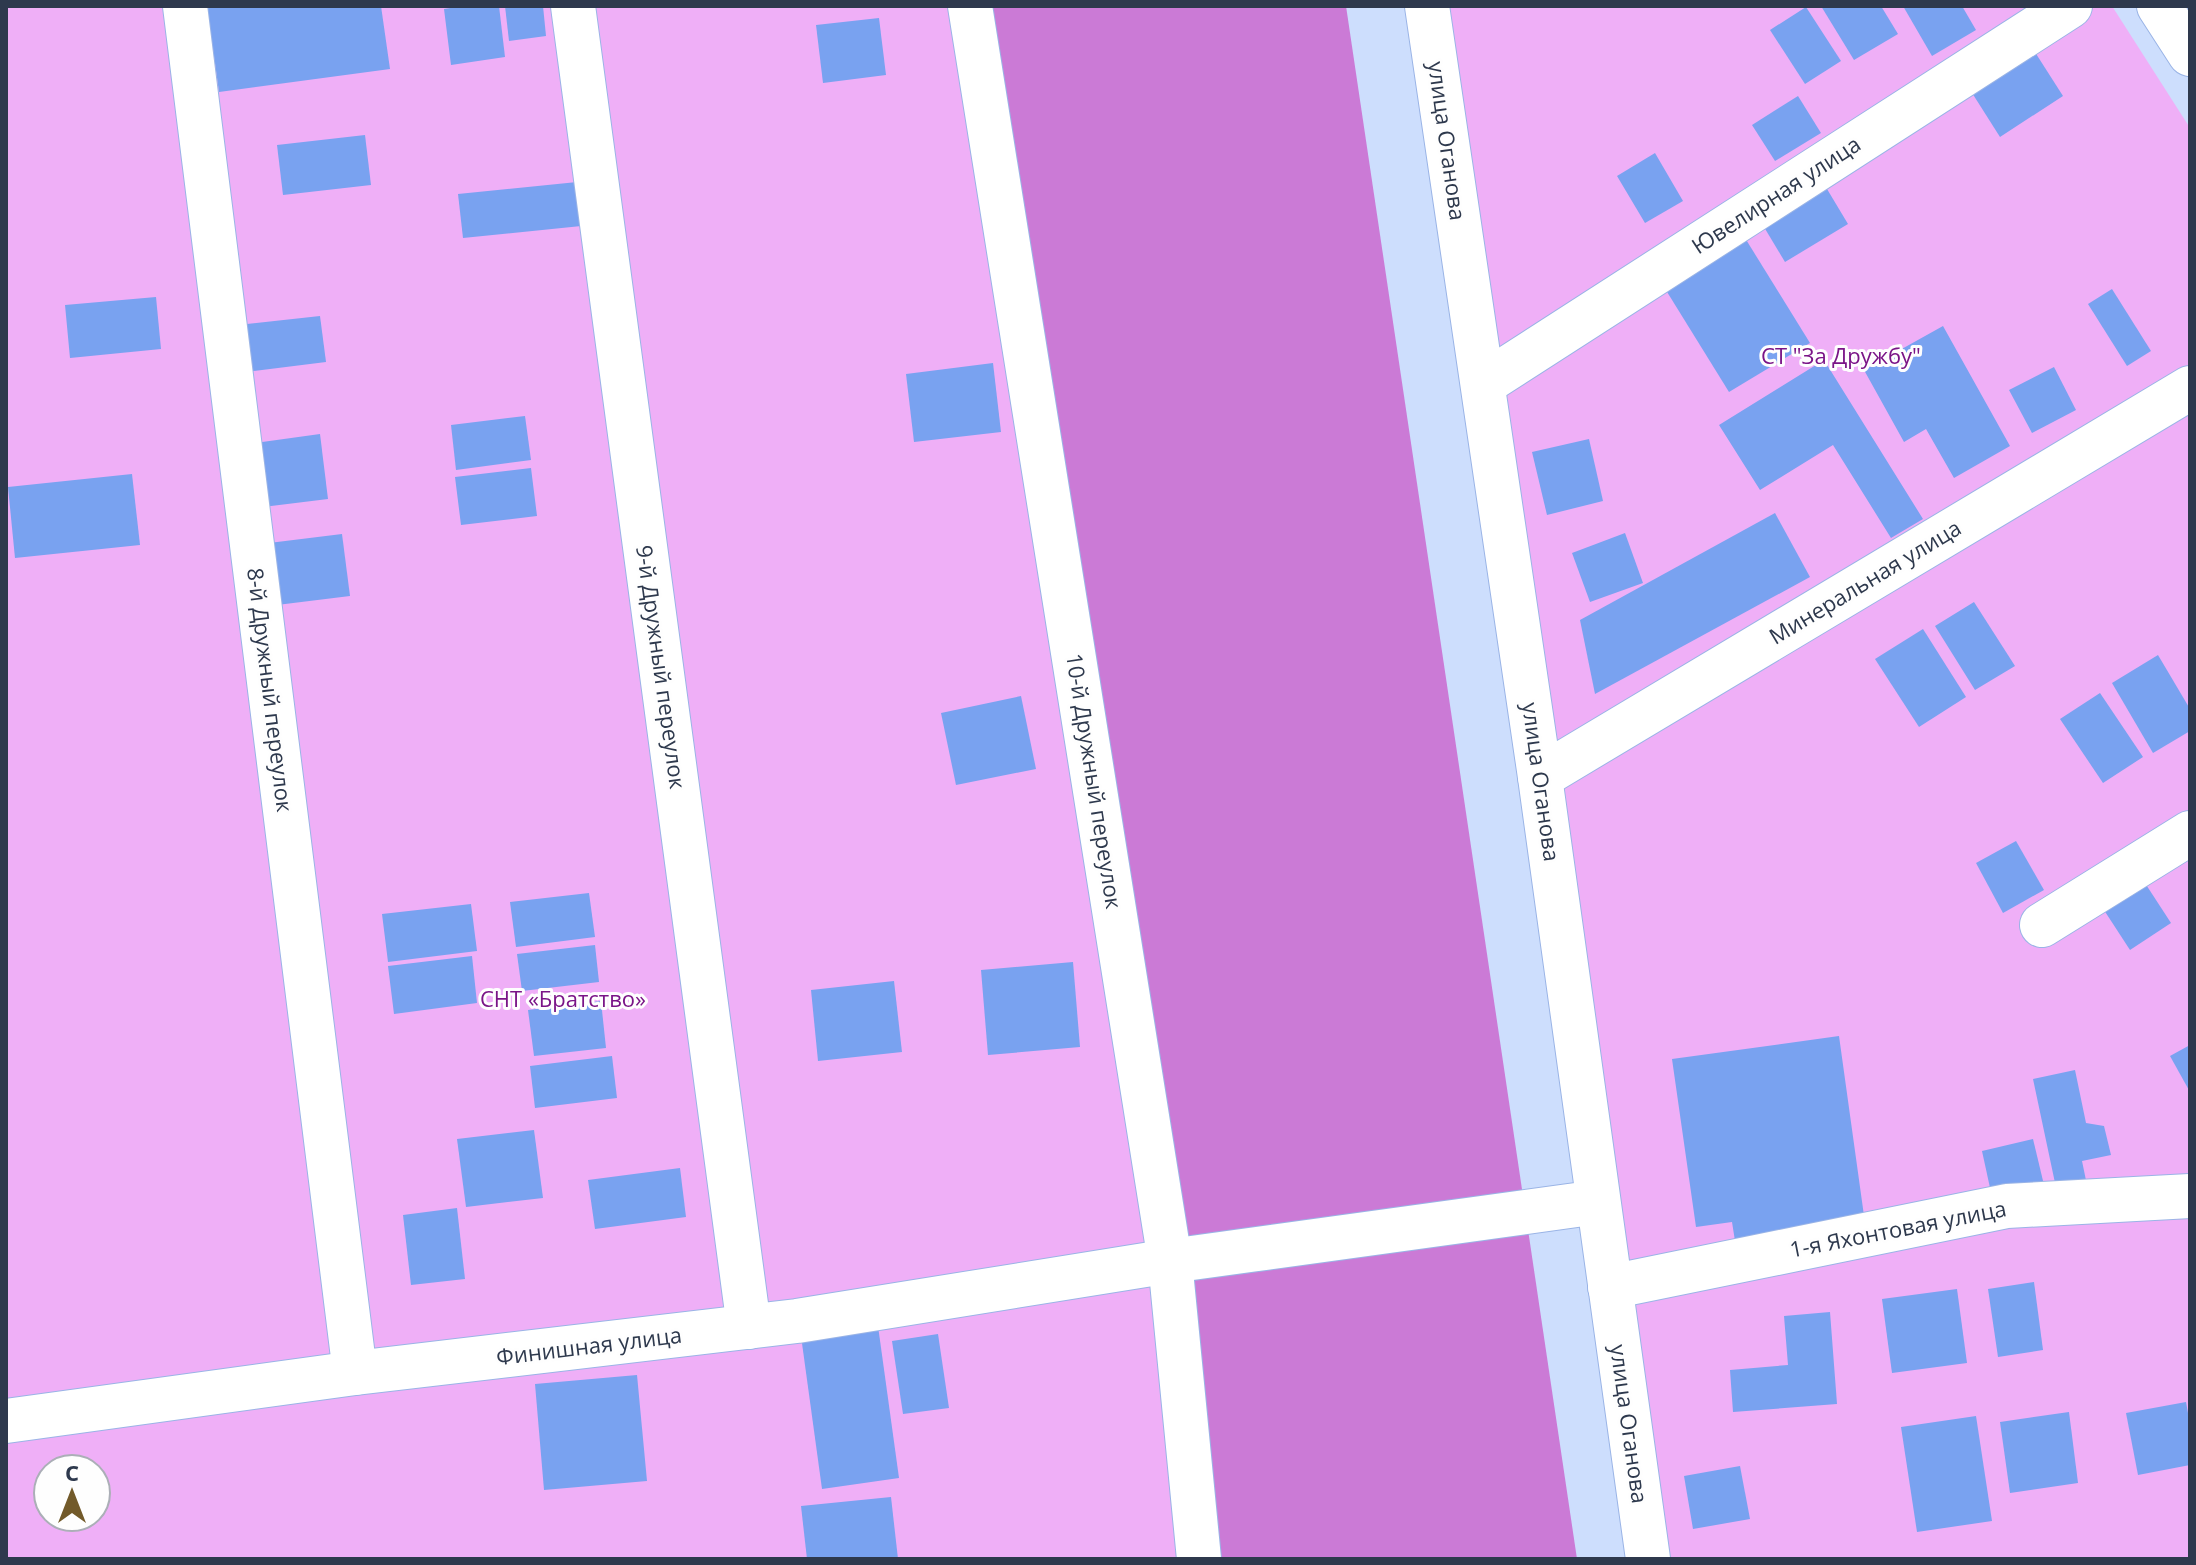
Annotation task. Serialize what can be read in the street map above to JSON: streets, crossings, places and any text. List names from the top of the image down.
{
  "streets": {
    "main road": [
      "улица Оганова",
      "Ювелирная улица",
      "Минеральная улица",
      "9-й Дружный переулок",
      "8-й Дружный переулок",
      "10-й Дружный переулок",
      "1-я Яхонтовая улица",
      "Финишная улица"
    ]
  },
  "crossings": [
    ["улица Оганова", "Ювелирная улица"],
    ["улица Оганова", "Минеральная улица"],
    ["улица Оганова", "1-я Яхонтовая улица"],
    ["улица Оганова", "Финишная улица"],
    ["9-й Дружный переулок", "Финишная улица"],
    ["8-й Дружный переулок", "Финишная улица"],
    ["10-й Дружный переулок", "Финишная улица"]
  ],
  "parks": ["СТ \"За Дружбу\"", "СНТ «Братство»"],
  "north": "top"
}
